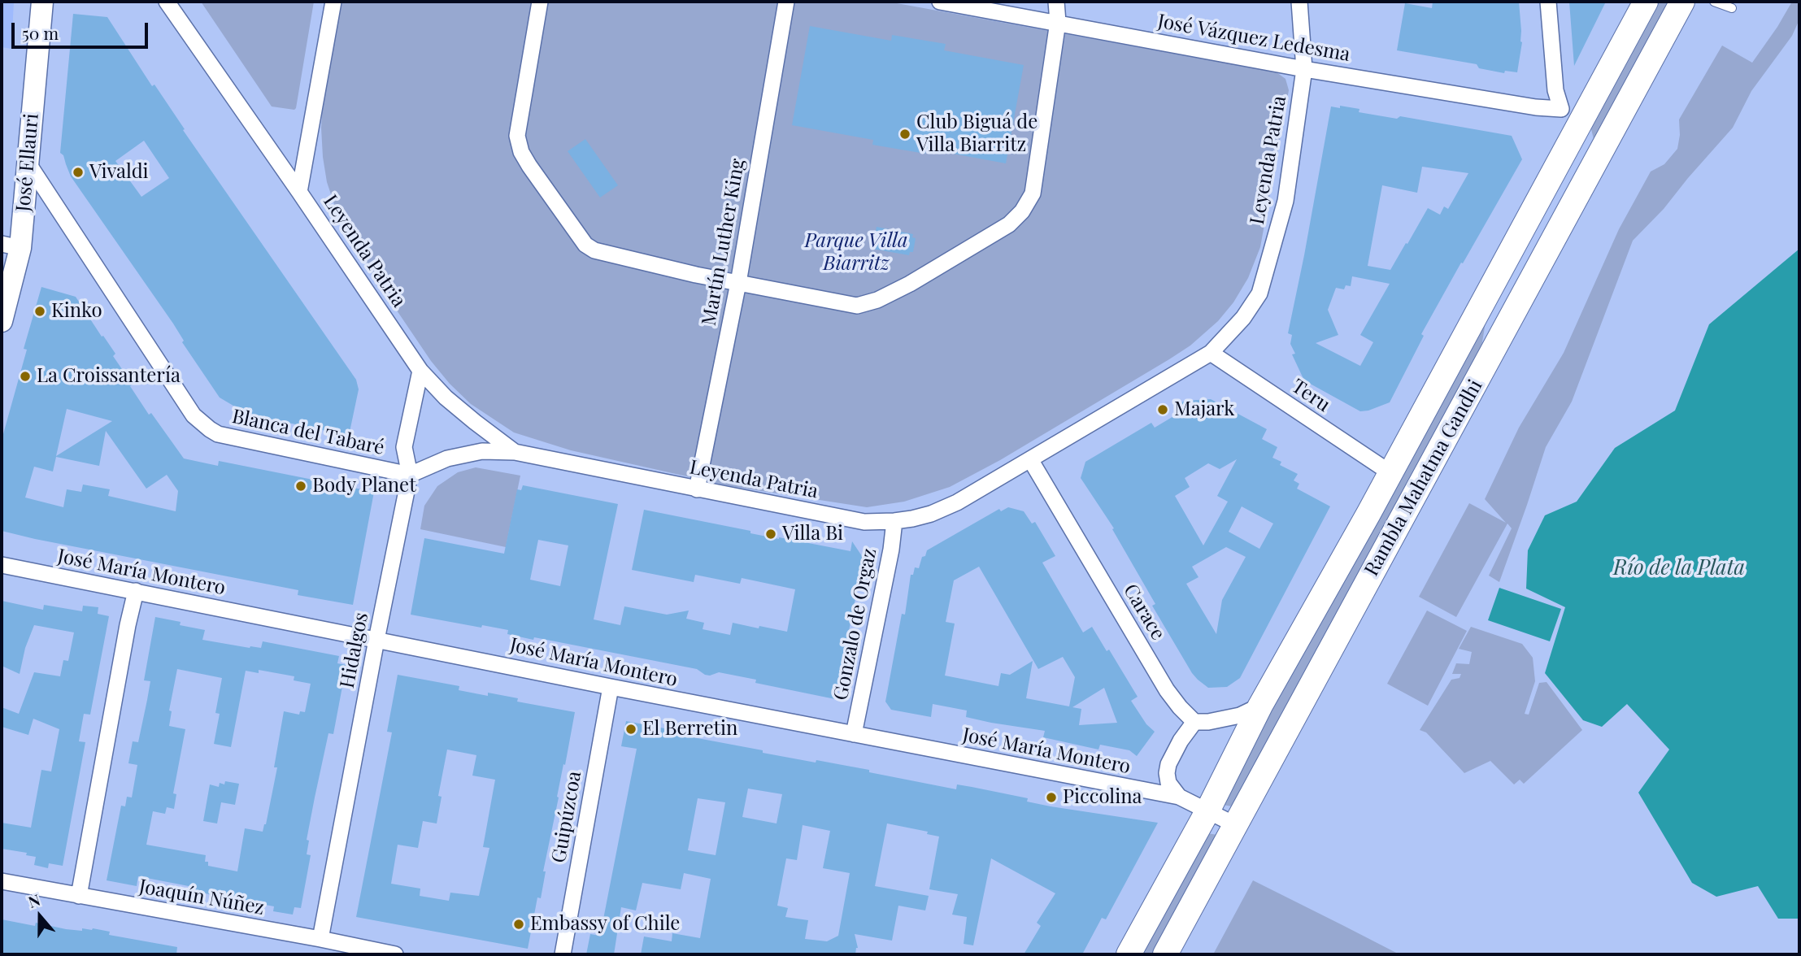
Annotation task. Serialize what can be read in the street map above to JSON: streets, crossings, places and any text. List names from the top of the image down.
{
  "streets": {
    "main road": ["Rambla Mahatma Gandhi"],
    "street": [
      "José Vázquez Ledesma",
      "Leyenda Patria",
      "José Ellauri",
      "Martín Luther King",
      "Teru",
      "Blanca del Tabaré",
      "José María Montero",
      "Carace",
      "Gonzalo de Orgaz",
      "Hidalgos",
      "Guipúzcoa",
      "Joaquín Núñez"
    ]
  },
  "crossings": [
    ["José Vázquez Ledesma", "Leyenda Patria"],
    ["José Vázquez Ledesma", "Rambla Mahatma Gandhi"],
    ["Leyenda Patria", "Martín Luther King"],
    ["Leyenda Patria", "Teru"],
    ["Leyenda Patria", "Carace"],
    ["Leyenda Patria", "Gonzalo de Orgaz"],
    ["Leyenda Patria", "Hidalgos"],
    ["José Ellauri", "Blanca del Tabaré"],
    ["Teru", "Rambla Mahatma Gandhi"],
    ["Blanca del Tabaré", "Hidalgos"],
    ["Rambla Mahatma Gandhi", "José María Montero"],
    ["José María Montero", "Gonzalo de Orgaz"],
    ["José María Montero", "Hidalgos"],
    ["José María Montero", "Guipúzcoa"],
    ["Hidalgos", "Joaquín Núñez"]
  ],
  "water": ["Río de la Plata"],
  "parks": ["Parque Villa Biarritz"],
  "places": [
    "Club Biguá de Villa Biarritz",
    "Vivaldi",
    "Kinko",
    "La Croissantería",
    "Majark",
    "Body Planet",
    "Villa Bi",
    "El Berretin",
    "Piccolina",
    "Embassy of Chile"
  ],
  "scale_bar": "50 m",
  "north": "top"
}
